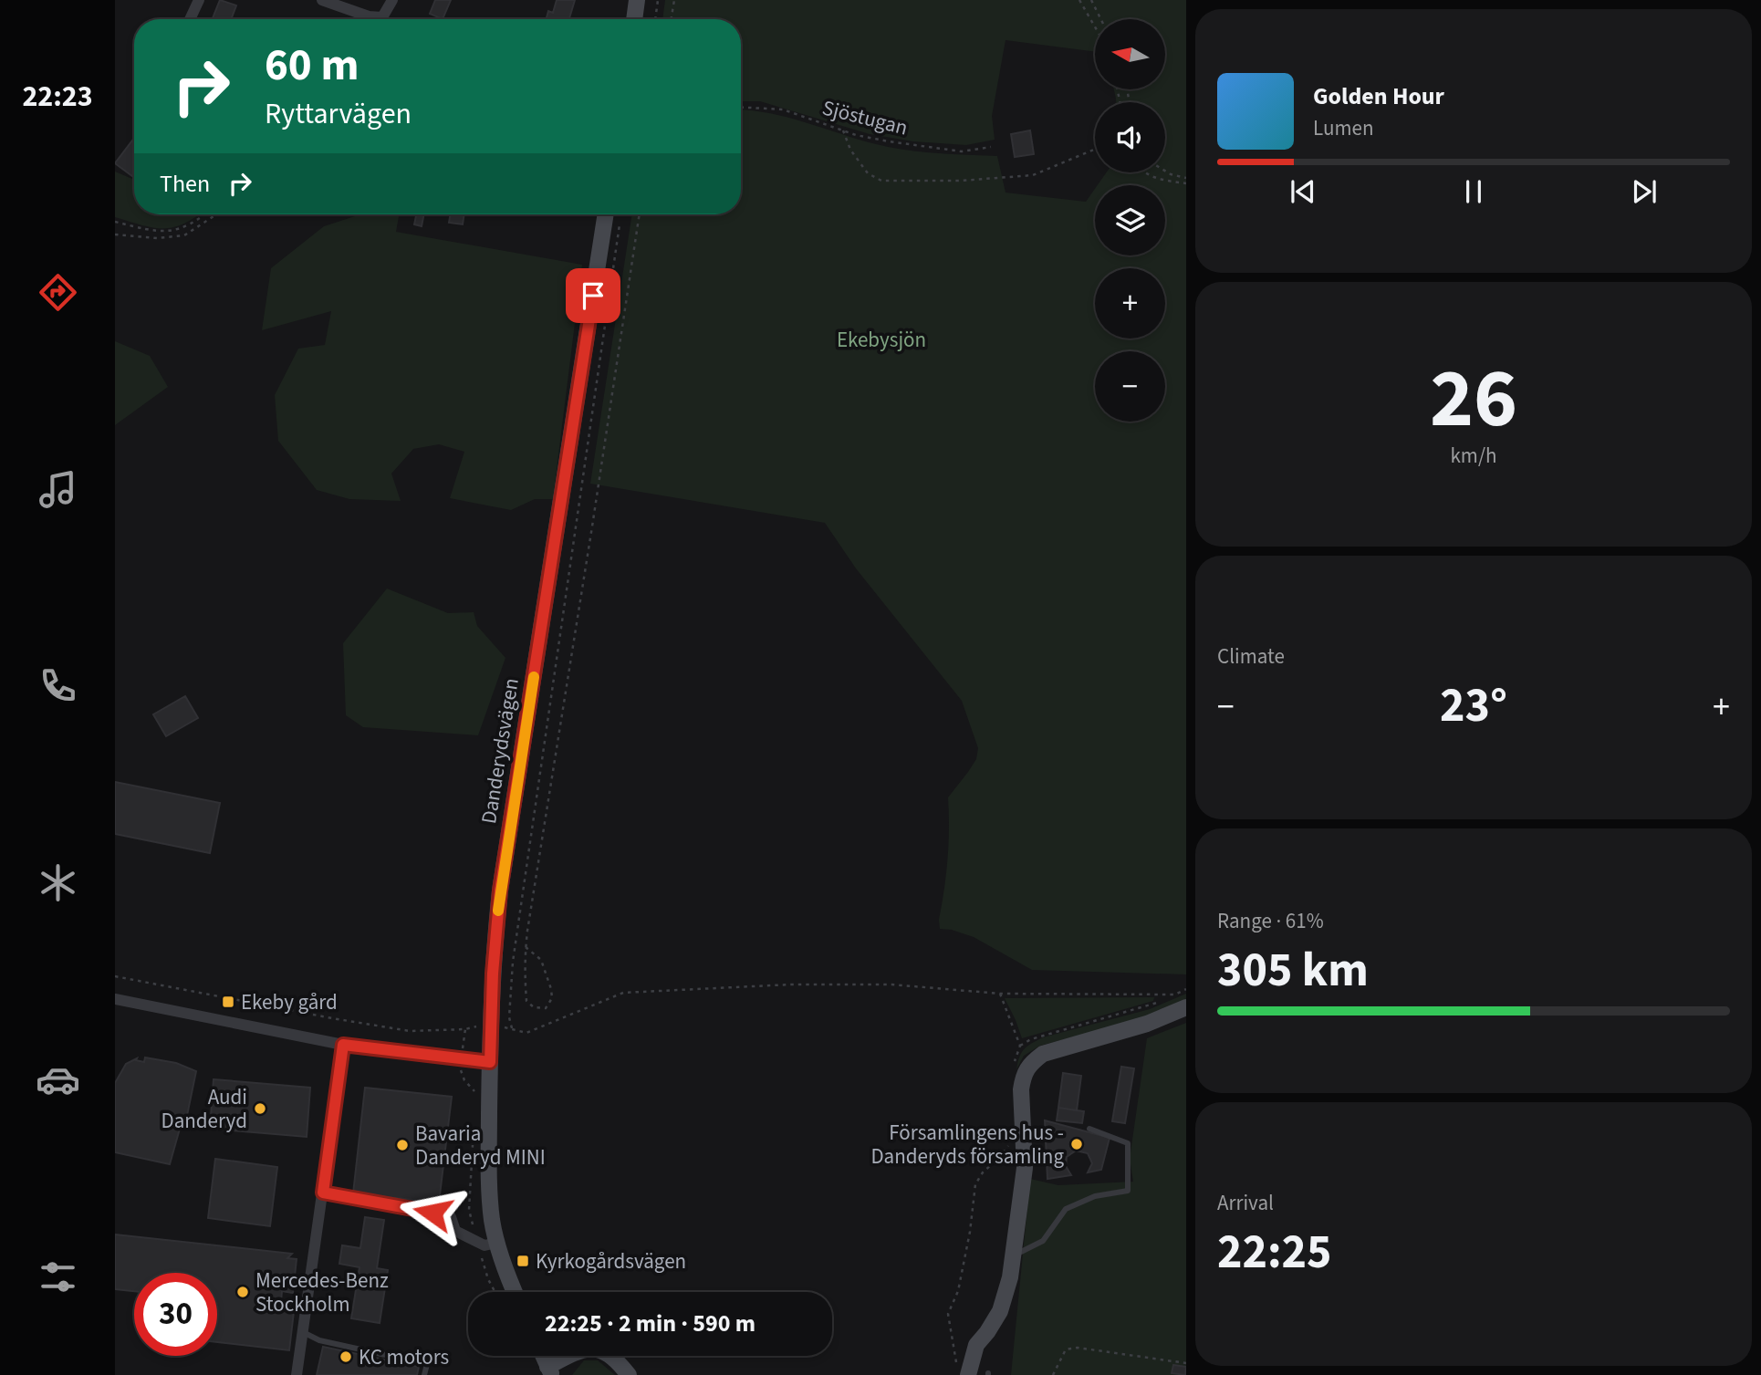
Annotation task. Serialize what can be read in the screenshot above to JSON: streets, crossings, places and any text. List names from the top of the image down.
{
  "streets": {
    "street": ["Danderydsvägen"],
    "path": ["Sjöstugan"]
  },
  "parks": ["Ekebysjön"],
  "places": {
    "transit": ["Ekeby gård", "Kyrkogårdsvägen"],
    "other": [
      "Audi Danderyd",
      "Församlingens hus - Danderyds församling",
      "Bavaria Danderyd MINI",
      "Mercedes-Benz Stockholm",
      "KC motors"
    ]
  },
  "north": "left",
  "page": {
    "tabs": "22:23",
    "map_buttons": ["+", "−"],
    "turn": ["60 m", "Ryttarvägen"],
    "song": ["Golden Hour", "Lumen"],
    "then": "Then",
    "tile": [
      ["26", "km/h"],
      "Climate",
      ["Range · 61%", "305 km"],
      ["Arrival", "22:25"]
    ],
    "heat": ["−", "23°", "+"],
    "limit": "30",
    "trip": "22:25 · 2 min · 590 m"
  }
}
